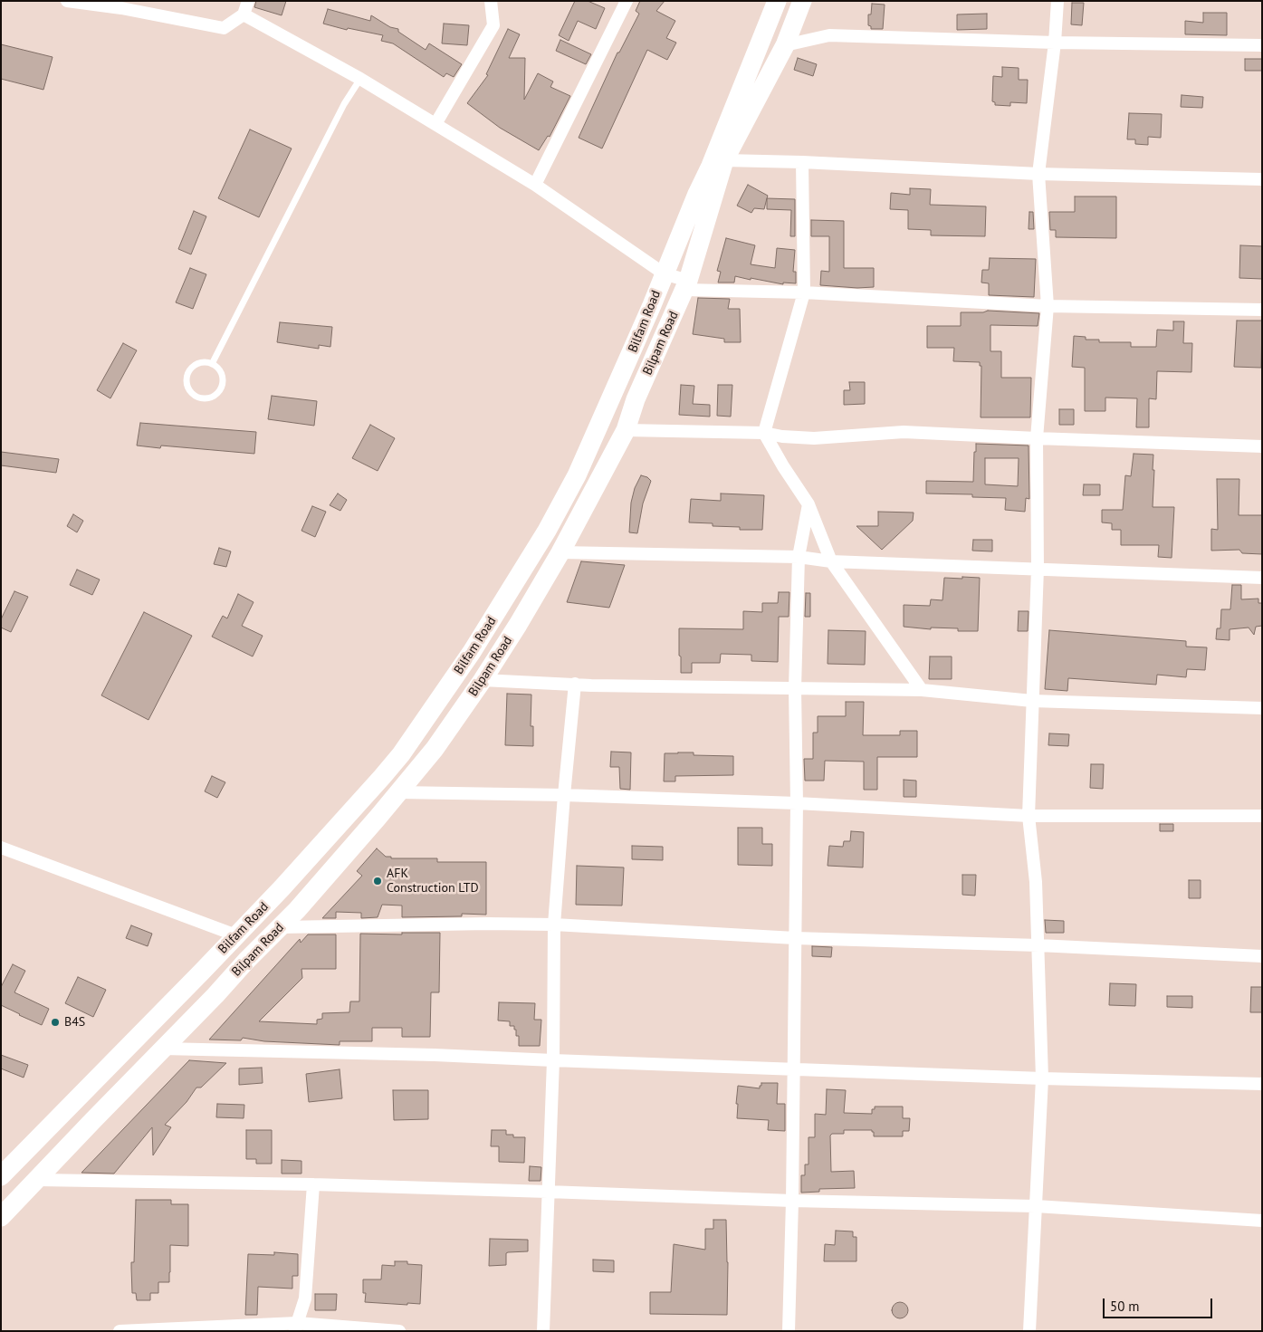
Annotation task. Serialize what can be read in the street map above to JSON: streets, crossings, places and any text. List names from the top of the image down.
{
  "streets": {
    "main road": ["Bilfam Road", "Bilpam Road"]
  },
  "crossings": [
    ["Bilfam Road", "Bilpam Road"]
  ],
  "places": ["AFK Construction LTD", "B4S"],
  "scale_bar": "50 m"
}
